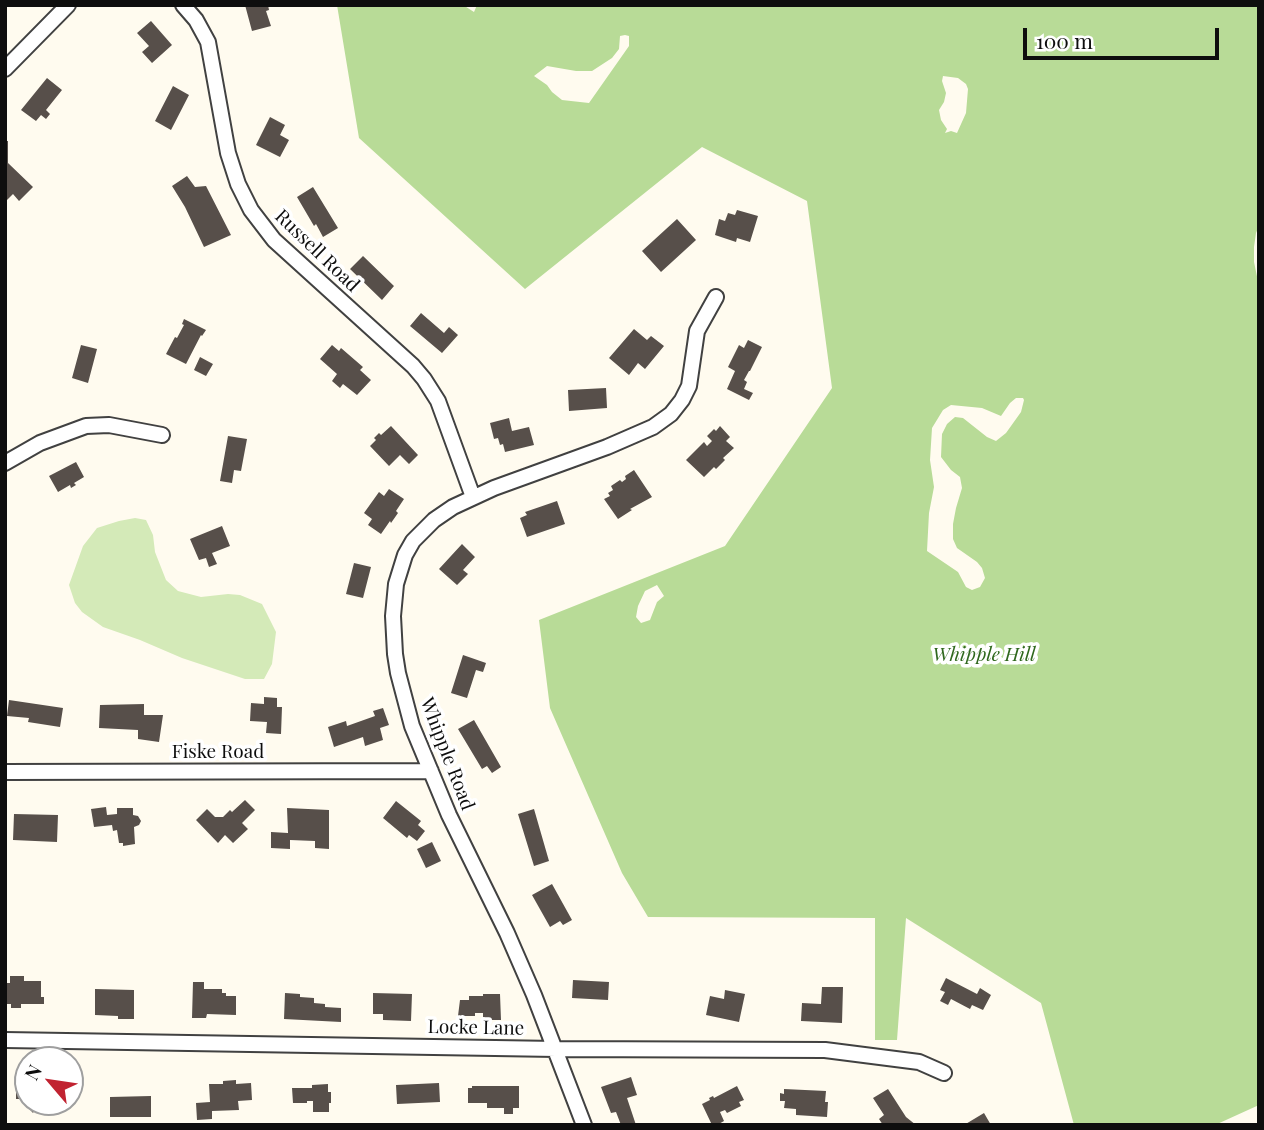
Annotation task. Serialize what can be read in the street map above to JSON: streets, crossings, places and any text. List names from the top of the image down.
{
  "streets": {
    "street": [
      "Russell Road",
      "Fiske Road",
      "Whipple Road",
      "Locke Lane"
    ]
  },
  "crossings": [
    ["Russell Road", "Whipple Road"],
    ["Fiske Road", "Whipple Road"],
    ["Whipple Road", "Locke Lane"]
  ],
  "parks": ["Whipple Hill"],
  "scale_bar": "100 m",
  "north": "top left"
}
